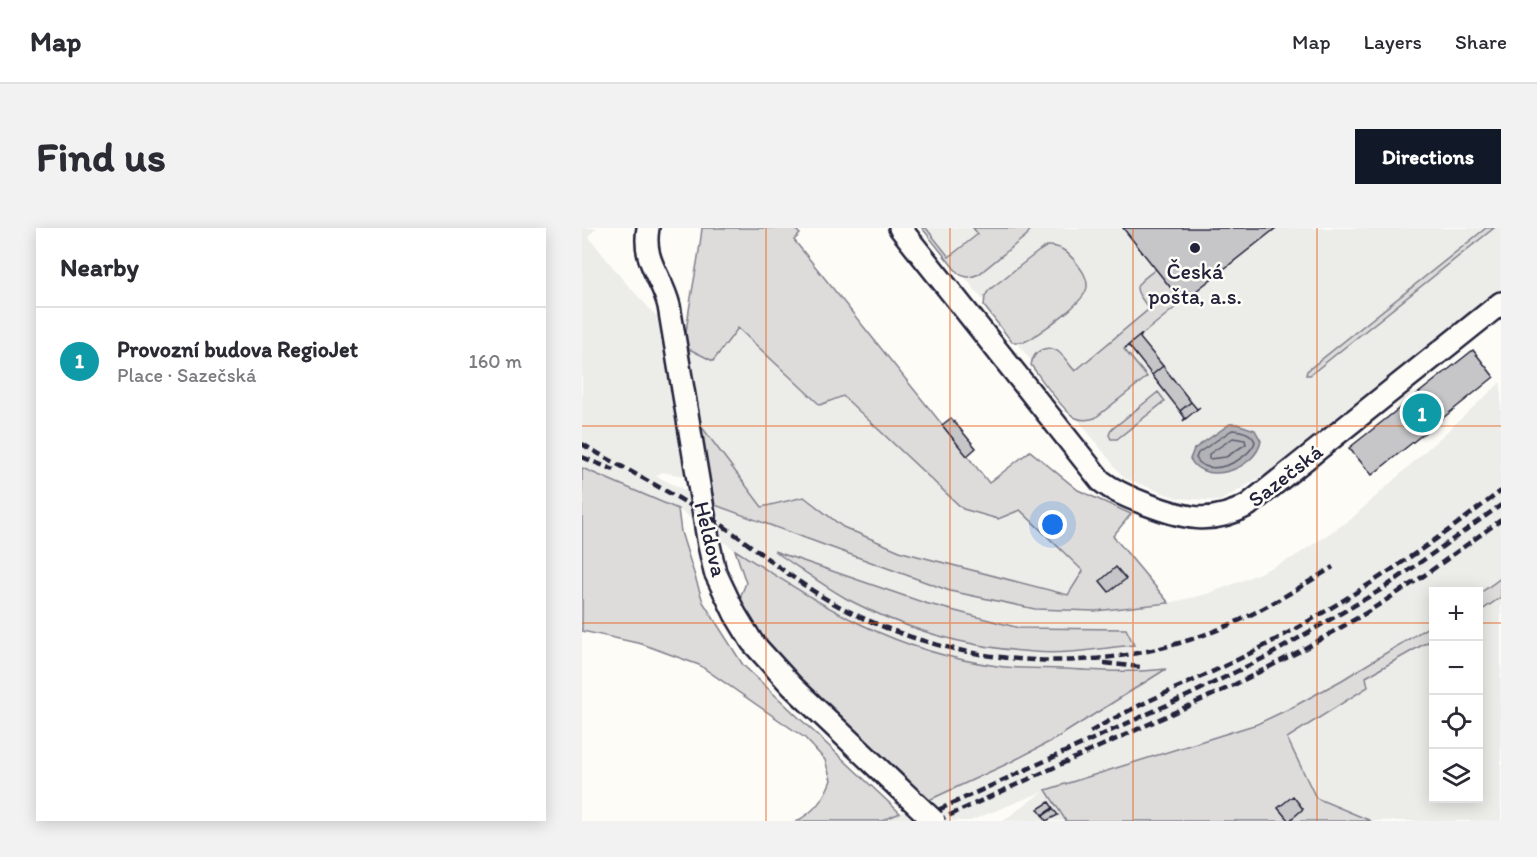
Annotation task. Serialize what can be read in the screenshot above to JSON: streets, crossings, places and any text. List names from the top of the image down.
{
  "streets": {
    "street": ["Sazečská", "Heldova"]
  },
  "places": ["Česká pošta, a.s."],
  "page": {
    "header": "Map",
    "nav": ["Map", "Layers", "Share"],
    "buttons": "Directions",
    "title": "Find us",
    "heading": "Nearby",
    "list": [
      {
        "mark": "1",
        "name": "Provozní budova RegioJet",
        "note": "Place · Sazečská",
        "value": "160 m"
      }
    ],
    "pins": "1",
    "map_buttons": ["+", "−"]
  }
}
